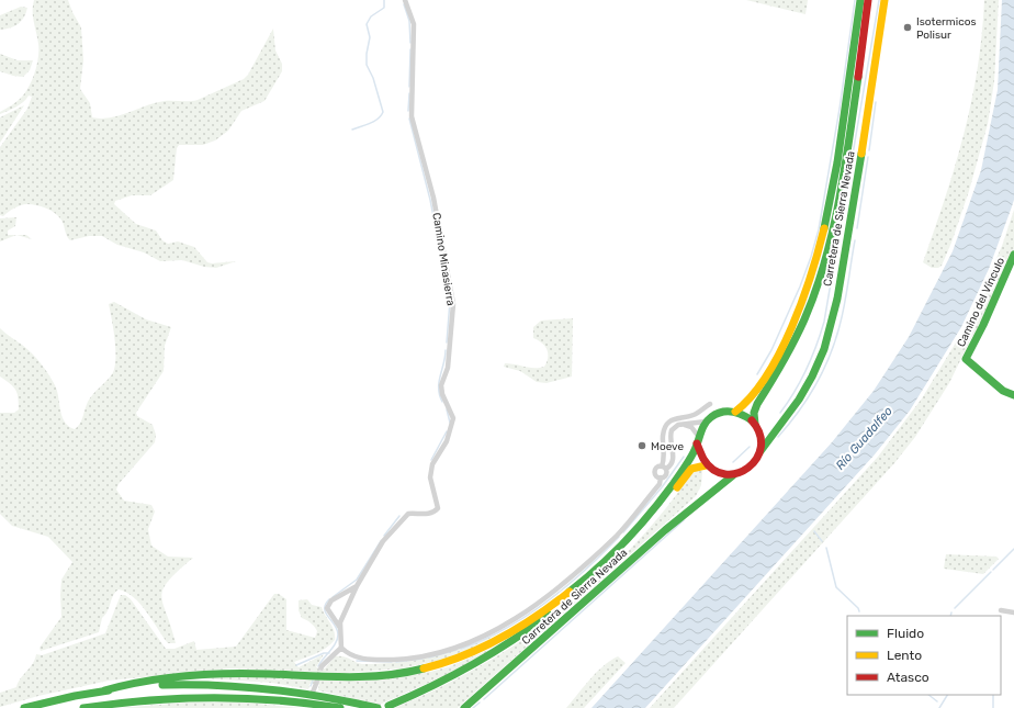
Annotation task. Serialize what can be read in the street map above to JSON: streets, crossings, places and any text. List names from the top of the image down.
{
  "streets": {
    "main road": ["Carretera de Sierra Nevada", "Camino del Vínculo"],
    "street": ["Camino Minasierra"]
  },
  "water": ["Río Guadalfeo"],
  "places": ["Isotermicos Polisur", "Moeve"],
  "legend": ["Fluido", "Lento", "Atasco"]
}
